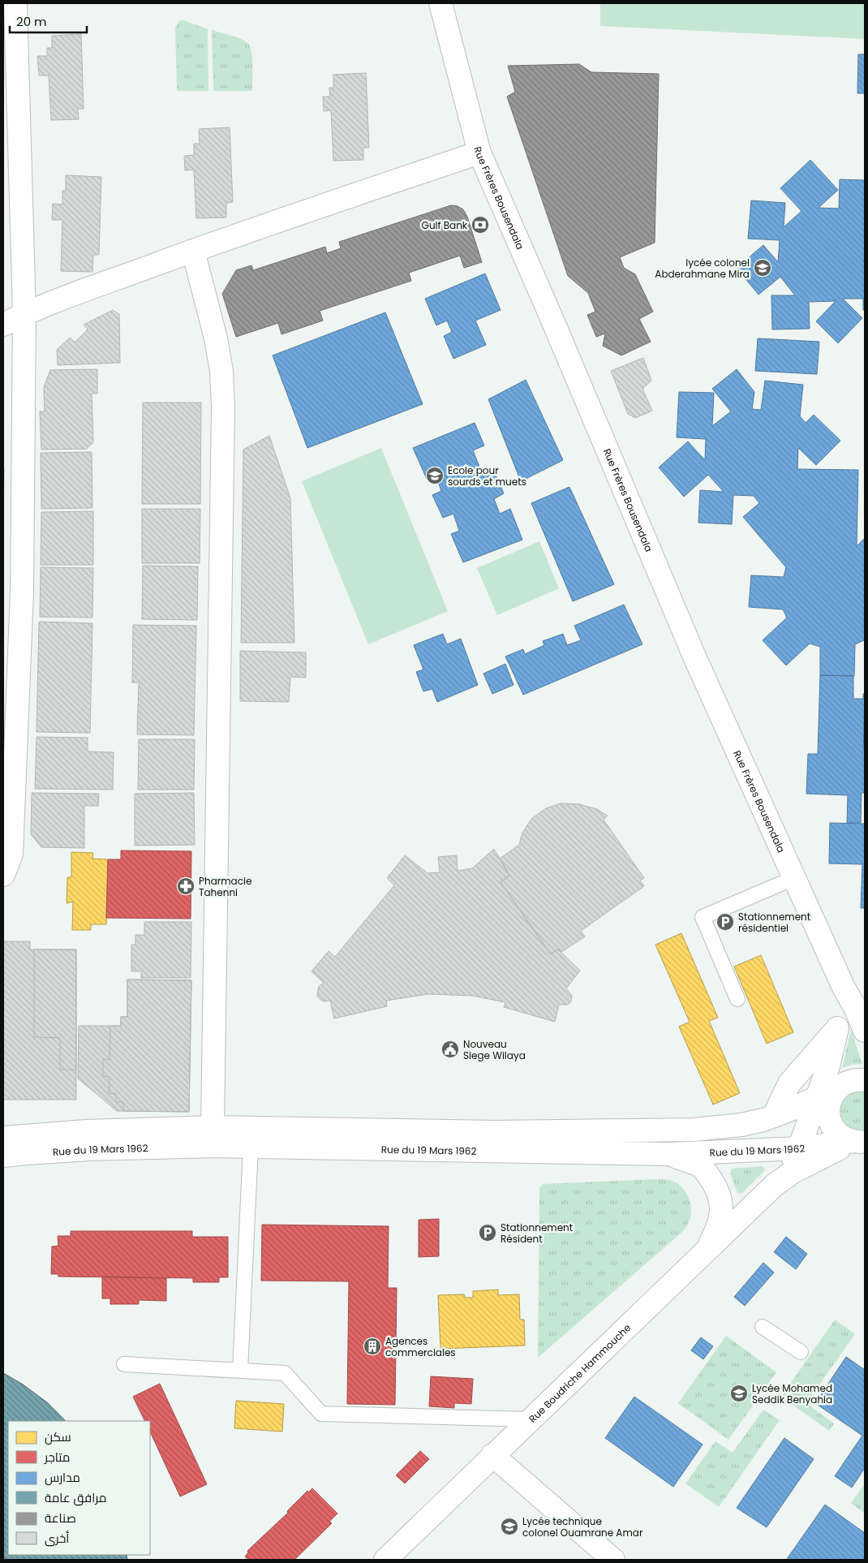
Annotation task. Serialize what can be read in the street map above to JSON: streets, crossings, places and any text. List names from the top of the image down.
{
  "streets": {
    "street": ["Rue Frères Bousendala", "Rue du 19 Mars 1962", "Rue Boudriche Hammouche"]
  },
  "places": {
    "bank": ["Gulf Bank"],
    "school or university": [
      "lycée colonel Abderahmane Mira",
      "Ecole pour sourds et muets",
      "Lycée Mohamed Seddik Benyahia",
      "Lycée technique colonel Ouamrane Amar"
    ],
    "pharmacy": ["Pharmacie Tahenni"],
    "parking": ["Stationnement résidentiel", "Stationnement Résident"],
    "public building": ["Nouveau Siege Wilaya"],
    "building": ["Agences commerciales"]
  },
  "legend": [
    "سكن",
    "متاجر",
    "مدارس",
    "مرافق عامة",
    "صناعة",
    "أخرى"
  ],
  "scale_bar": "20 m"
}
